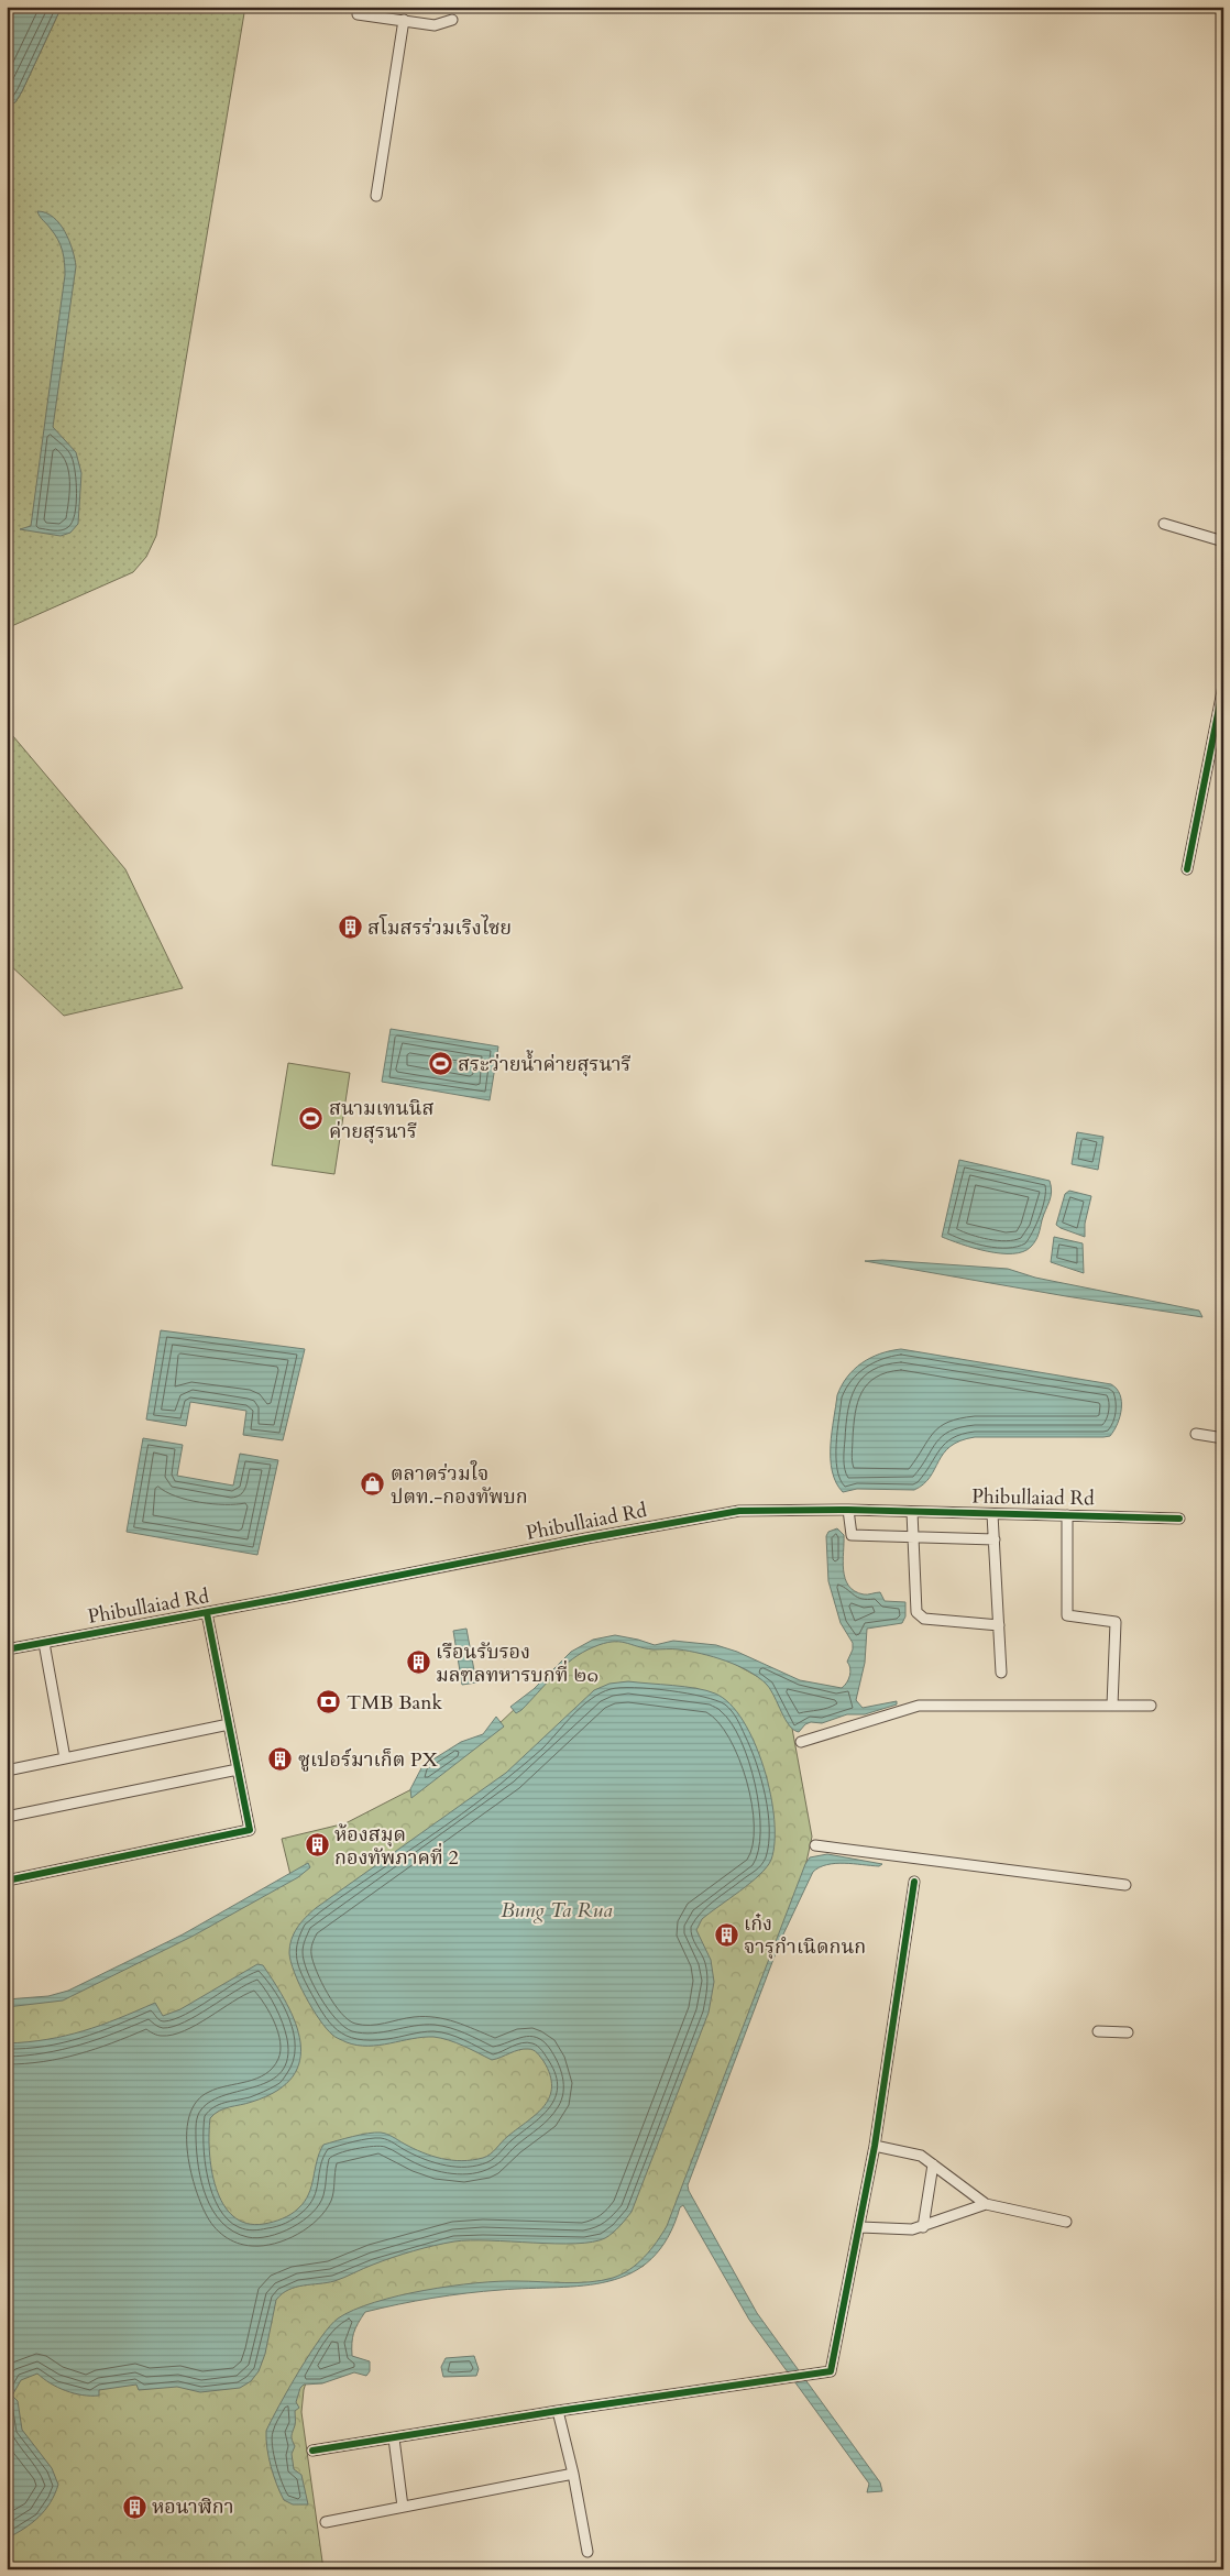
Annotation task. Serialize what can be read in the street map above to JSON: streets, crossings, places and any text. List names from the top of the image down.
{
  "streets": {
    "street": ["Phibullaiad Rd"]
  },
  "water": ["Bung Ta Rua"],
  "places": {
    "building": [
      "สโมสรร่วมเริงไชย",
      "เรือนรับรอง มลฑลทหารบกที่ ๒๑",
      "ซูเปอร์มาเก็ต PX",
      "ห้องสมุด กองทัพภาคที่ 2",
      "เก๋ง จารุกำเนิดกนก",
      "หอนาฬิกา"
    ],
    "sports": ["สระว่ายนํ้าค่ายสุรนารี", "สนามเทนนิส ค่ายสุรนารี"],
    "shop": ["ตลาดร่วมใจ ปตท.-กองทัพบก"],
    "bank": ["TMB Bank"]
  }
}
